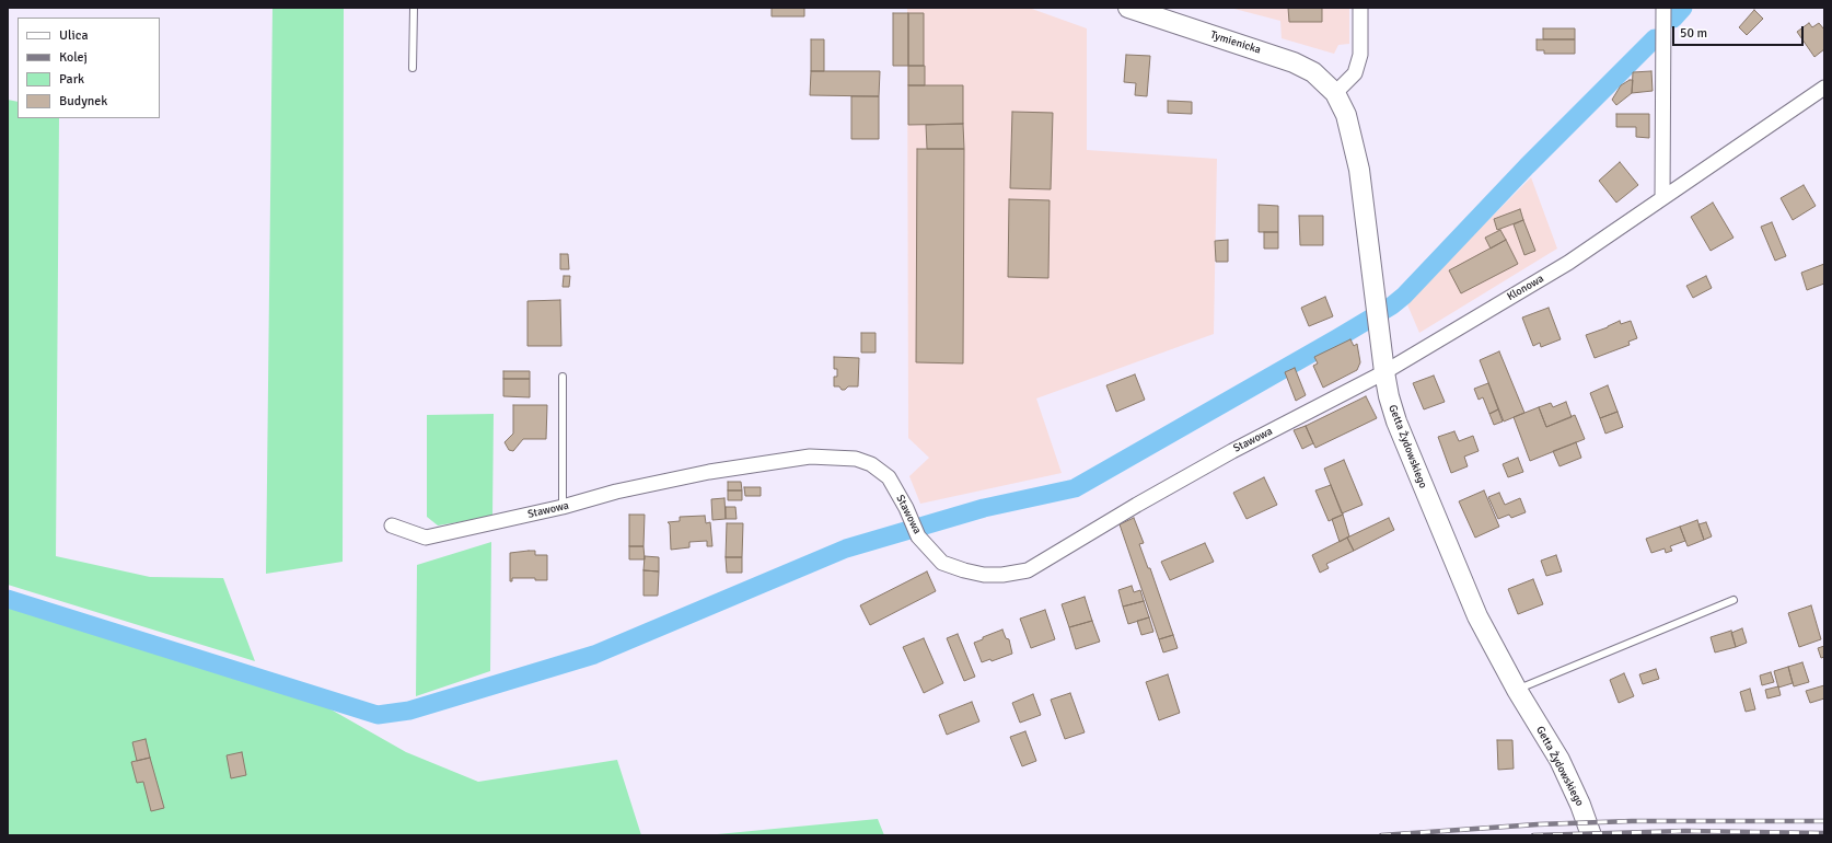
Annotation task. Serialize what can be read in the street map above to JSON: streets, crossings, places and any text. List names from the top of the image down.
{
  "streets": {
    "street": [
      "Tymienicka",
      "Klonowa",
      "Stawowa",
      "Getta Żydowskiego"
    ]
  },
  "crossings": [
    ["Tymienicka", "Getta Żydowskiego"],
    ["Klonowa", "Stawowa"],
    ["Klonowa", "Getta Żydowskiego"],
    ["Stawowa", "Getta Żydowskiego"]
  ],
  "legend": [
    "Ulica",
    "Kolej",
    "Park",
    "Budynek"
  ],
  "scale_bar": "50 m"
}
